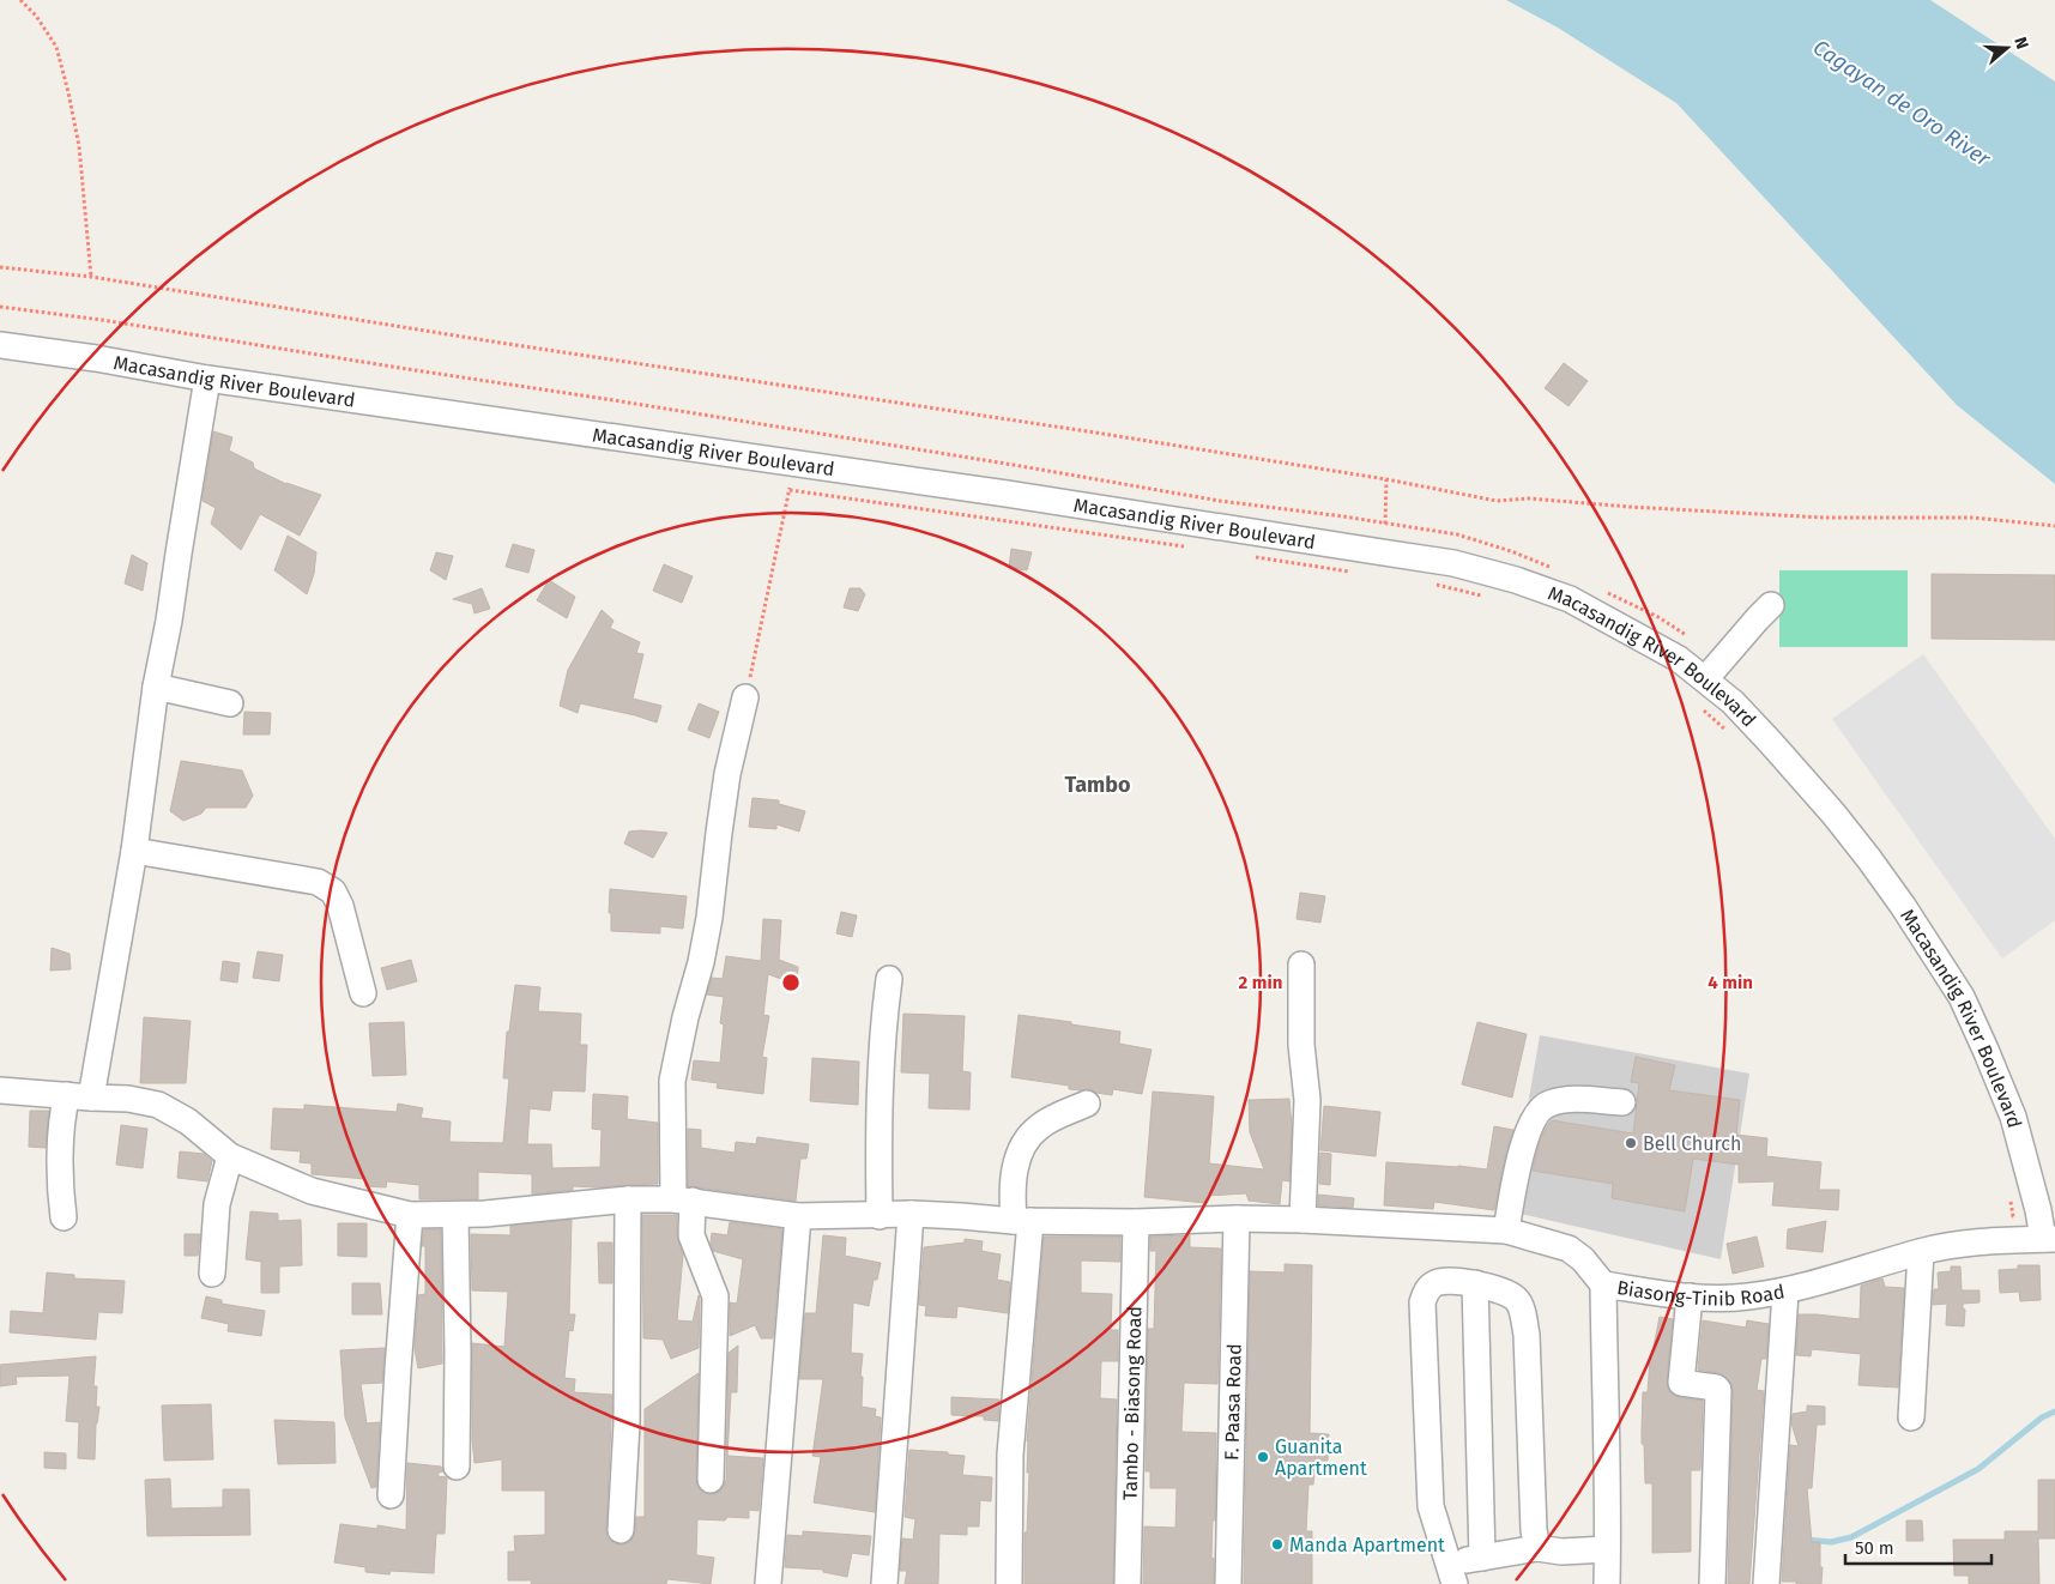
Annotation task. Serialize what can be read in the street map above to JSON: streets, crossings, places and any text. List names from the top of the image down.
{
  "streets": {
    "street": [
      "Macasandig River Boulevard",
      "Biasong-Tinib Road",
      "F. Paasa Road",
      "Tambo - Biasong Road"
    ]
  },
  "crossings": [
    ["Macasandig River Boulevard", "Biasong-Tinib Road"]
  ],
  "districts": ["Tambo"],
  "water": ["Cagayan de Oro River"],
  "places": ["Bell Church", "Guanita Apartment", "Manda Apartment"],
  "scale_bar": "50 m",
  "north": "right",
  "rings": ["2 min", "4 min"]
}
